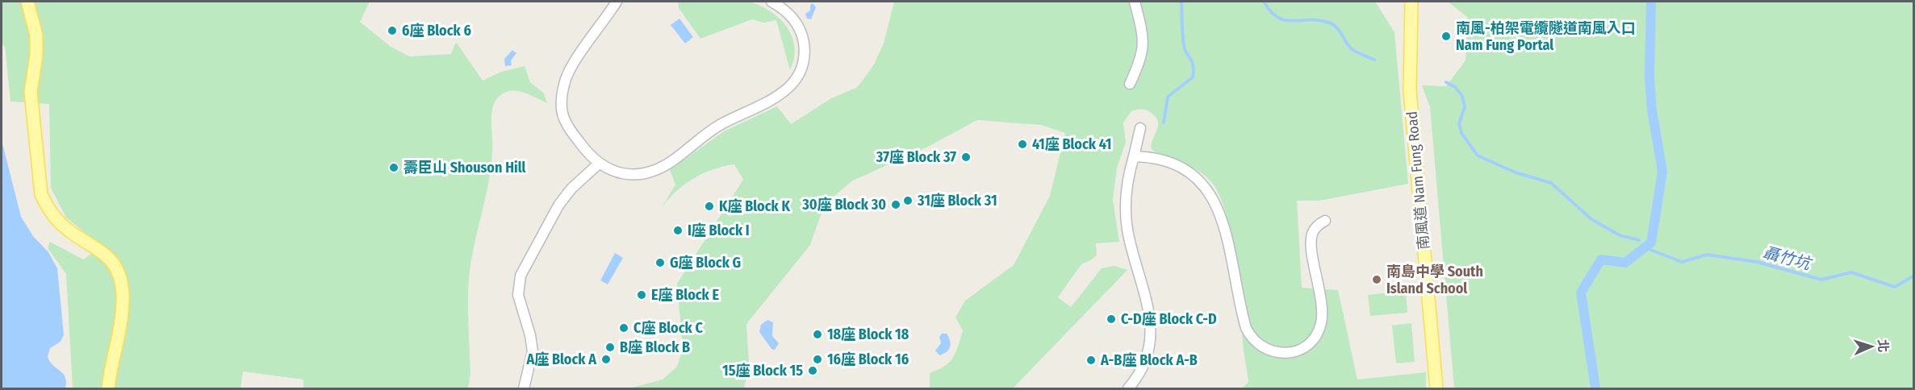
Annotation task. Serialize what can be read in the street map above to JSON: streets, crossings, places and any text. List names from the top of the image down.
{
  "streets": {
    "main road": ["南風道 Nam Fung Road"]
  },
  "water": ["聶竹坑"],
  "places": [
    "6座 Block 6",
    "南風-柏架電纜隧道南風入口 Nam Fung Portal",
    "41座 Block 41",
    "37座 Block 37",
    "壽臣山 Shouson Hill",
    "31座 Block 31",
    "30座 Block 30",
    "K座 Block K",
    "I座 Block I",
    "G座 Block G",
    "南島中學 South Island School",
    "E座 Block E",
    "C-D座 Block C-D",
    "C座 Block C",
    "18座 Block 18",
    "B座 Block B",
    "A座 Block A",
    "16座 Block 16",
    "A-B座 Block A-B",
    "15座 Block 15"
  ],
  "north": "right"
}
